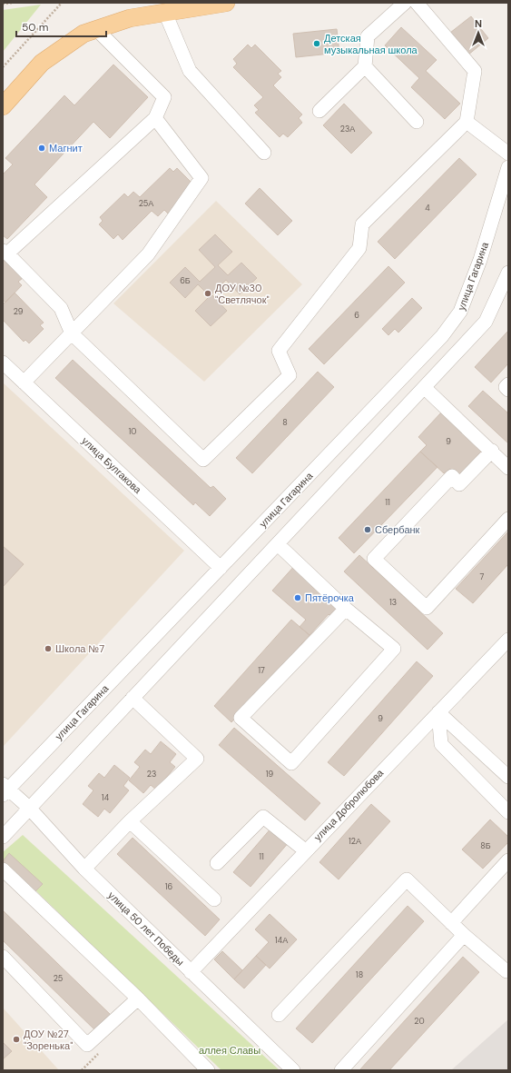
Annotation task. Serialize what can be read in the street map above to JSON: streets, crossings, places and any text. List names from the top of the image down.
{
  "streets": {
    "street": [
      "улица Гагарина",
      "улица Булгакова",
      "улица Добролюбова",
      "улица 50 лет Победы"
    ]
  },
  "crossings": [
    ["улица Гагарина", "улица Булгакова"],
    ["улица Гагарина", "улица 50 лет Победы"],
    ["улица Добролюбова", "улица 50 лет Победы"]
  ],
  "parks": ["аллея Славы"],
  "places": [
    "Детская музыкальная школа",
    "Магнит",
    "ДОУ №30 \"Светлячок\"",
    "Сбербанк",
    "Пятёрочка",
    "Школа №7",
    "ДОУ №27 \"Зоренька\""
  ],
  "house_numbers": [
    "23А",
    "25А",
    "4",
    "6Б",
    "29",
    "6",
    "8",
    "10",
    "9",
    "11",
    "7",
    "13",
    "17",
    "9",
    "23",
    "19",
    "14",
    "12А",
    "8Б",
    "11",
    "16",
    "14А",
    "18",
    "25",
    "20"
  ],
  "scale_bar": "50 m",
  "north": "top"
}
